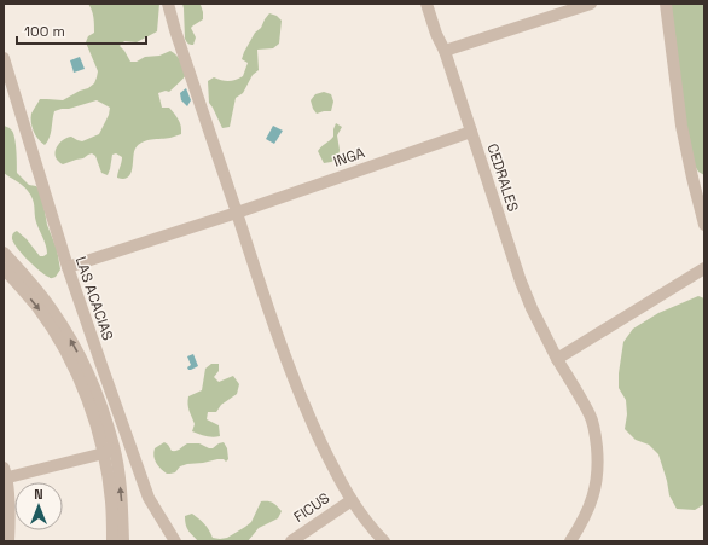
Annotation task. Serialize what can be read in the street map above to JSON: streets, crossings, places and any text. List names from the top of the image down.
{
  "streets": {
    "street": [
      "INGA",
      "CEDRALES",
      "LAS ACACIAS",
      "FICUS"
    ]
  },
  "crossings": [
    ["INGA", "CEDRALES"]
  ],
  "scale_bar": "100 m",
  "north": "top"
}
